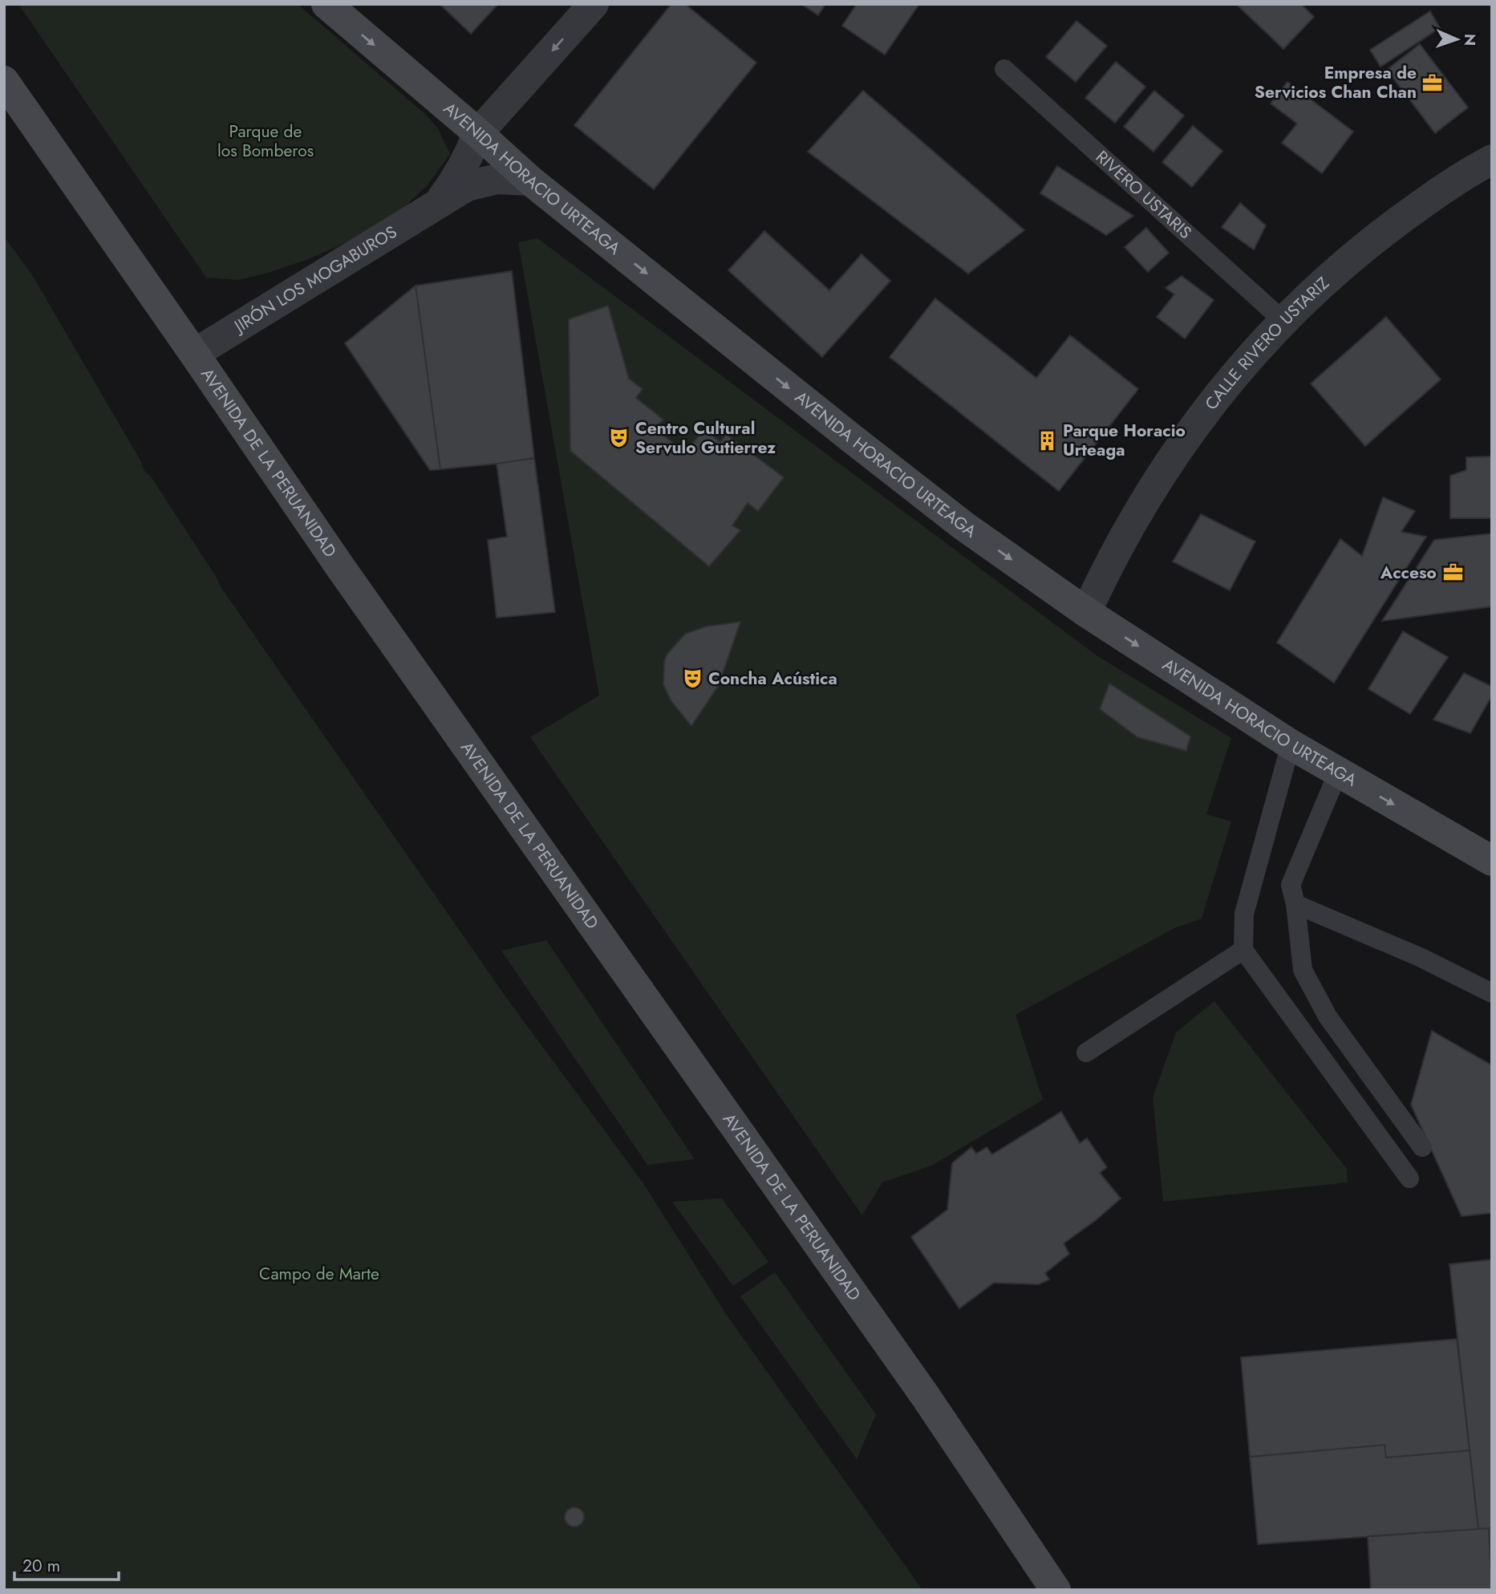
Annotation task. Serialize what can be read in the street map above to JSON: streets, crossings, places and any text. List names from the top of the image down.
{
  "streets": {
    "street": [
      "AVENIDA HORACIO URTEAGA",
      "JIRÓN LOS MOGABUROS",
      "CALLE RIVERO USTARIZ",
      "AVENIDA DE LA PERUANIDAD"
    ],
    "lane": ["RIVERO USTARIS"]
  },
  "crossings": [
    ["AVENIDA HORACIO URTEAGA", "JIRÓN LOS MOGABUROS"],
    ["AVENIDA HORACIO URTEAGA", "CALLE RIVERO USTARIZ"],
    ["RIVERO USTARIS", "CALLE RIVERO USTARIZ"],
    ["JIRÓN LOS MOGABUROS", "AVENIDA DE LA PERUANIDAD"]
  ],
  "one_way": ["AVENIDA HORACIO URTEAGA"],
  "parks": ["Parque de los Bomberos", "Campo de Marte"],
  "places": {
    "office": ["Empresa de Servicios Chan Chan", "Acceso"],
    "theatre": ["Centro Cultural Servulo Gutierrez", "Concha Acústica"],
    "building": ["Parque Horacio Urteaga"]
  },
  "scale_bar": "20 m",
  "north": "right"
}
